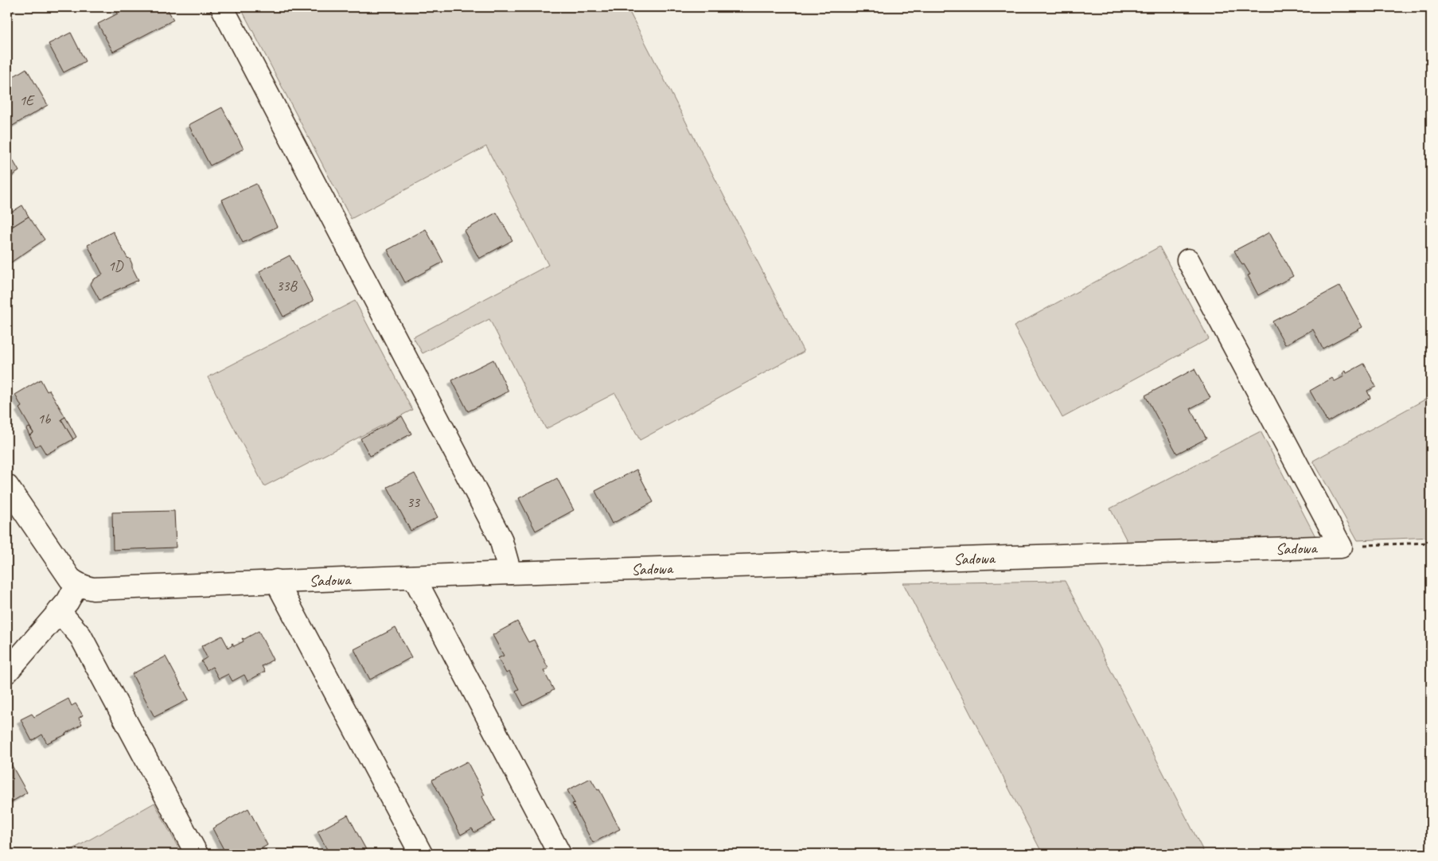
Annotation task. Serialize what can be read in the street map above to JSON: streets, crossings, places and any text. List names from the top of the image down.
{
  "streets": {
    "street": ["Sadowa"]
  },
  "house_numbers": [
    "1E",
    "1D",
    "33B",
    "1b",
    "33"
  ]
}
